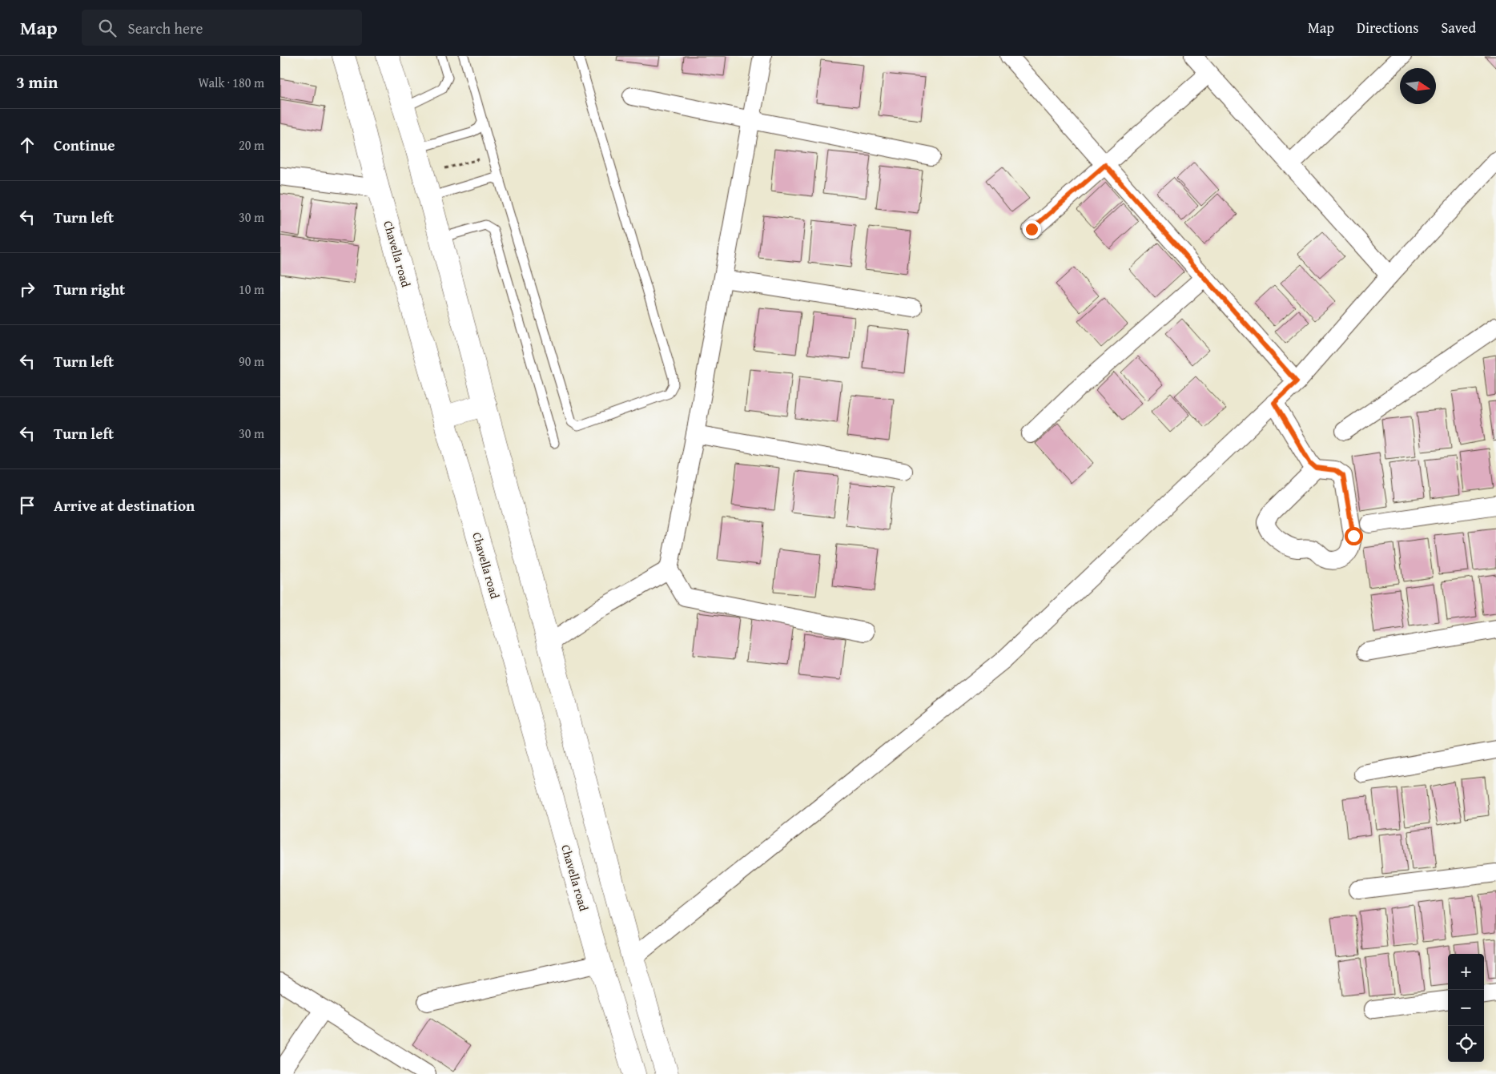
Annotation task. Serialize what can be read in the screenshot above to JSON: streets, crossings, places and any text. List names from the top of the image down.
{
  "streets": {
    "highway": ["Chavella road"]
  },
  "north": "right",
  "page": {
    "header": "Map",
    "search": "Search here",
    "nav": ["Map", "Directions", "Saved"],
    "heading": ["3 min", "Walk · 180 m"],
    "list": [
      ["Continue", "20 m"],
      ["Turn left", "30 m"],
      ["Turn right", "10 m"],
      ["Turn left", "90 m"],
      ["Turn left", "30 m"],
      "Arrive at destination"
    ],
    "map_buttons": ["+", "−"]
  }
}
